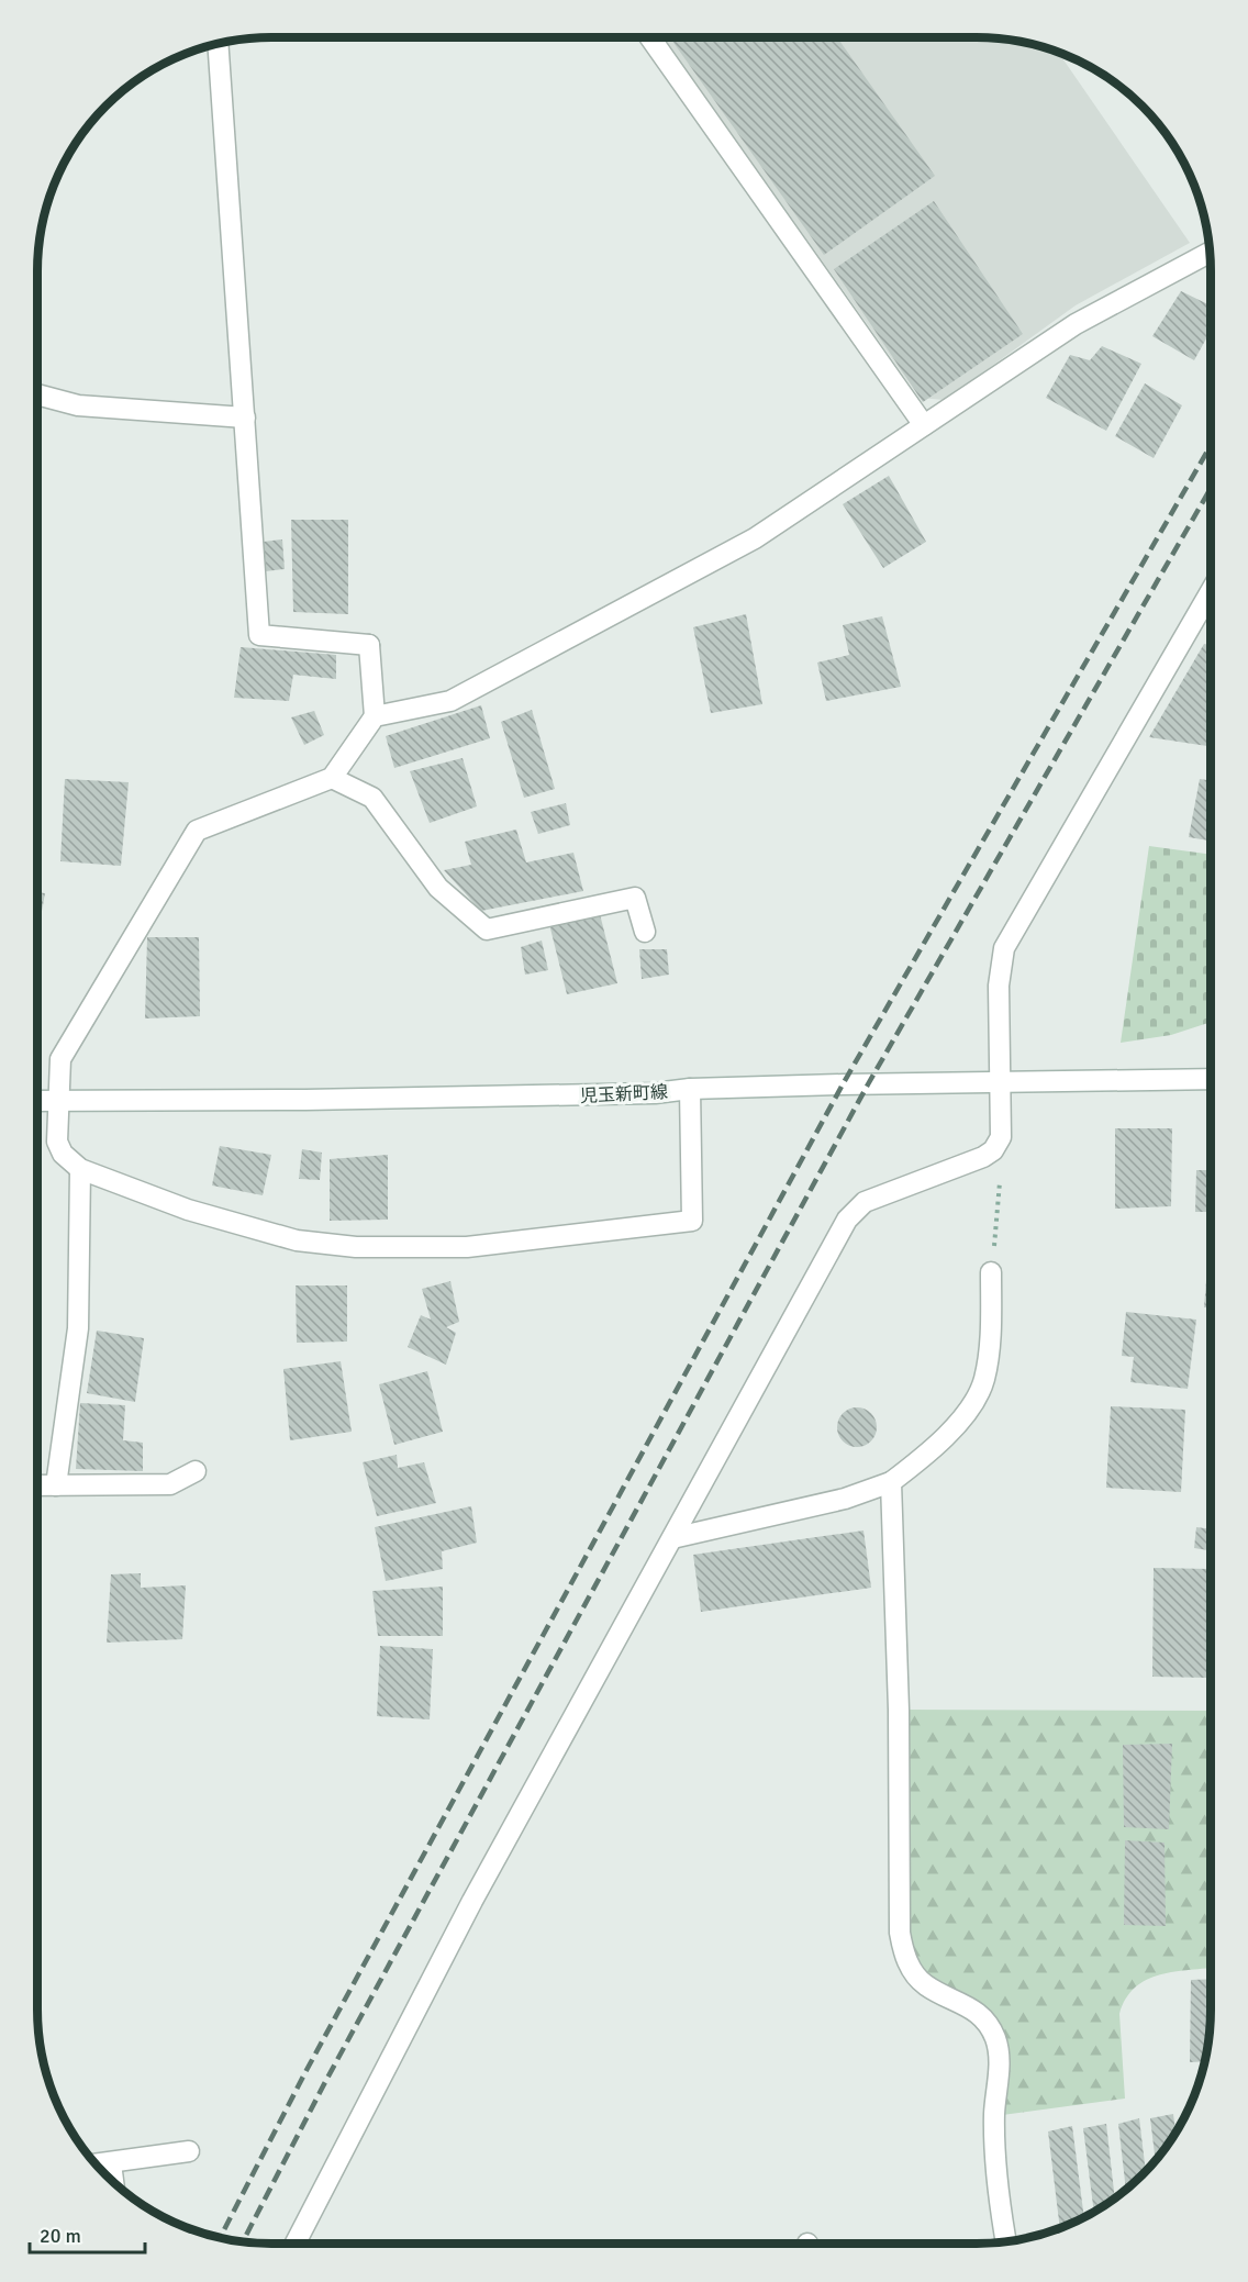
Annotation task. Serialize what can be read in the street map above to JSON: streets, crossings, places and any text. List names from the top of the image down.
{
  "streets": {
    "street": ["児玉新町線"]
  },
  "scale_bar": "20 m"
}
